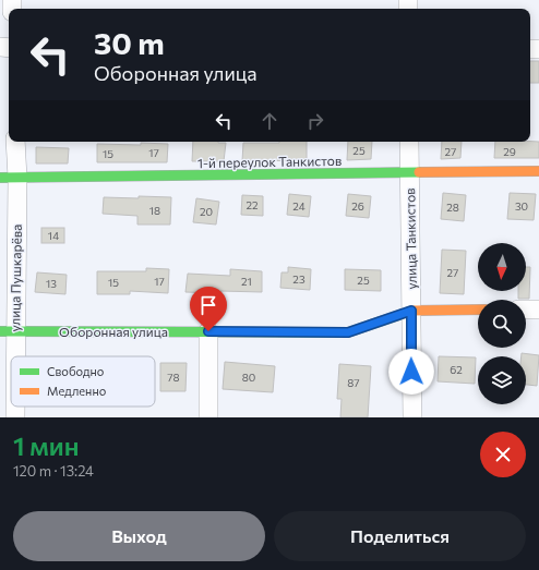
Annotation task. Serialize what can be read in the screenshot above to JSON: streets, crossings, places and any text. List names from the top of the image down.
{
  "streets": {
    "street": [
      "1-й переулок Танкистов",
      "улица Танкистов",
      "улица Пушкарёва",
      "Оборонная улица"
    ]
  },
  "crossings": [
    ["1-й переулок Танкистов", "улица Танкистов"],
    ["1-й переулок Танкистов", "улица Пушкарёва"],
    ["улица Танкистов", "Оборонная улица"],
    ["улица Пушкарёва", "Оборонная улица"]
  ],
  "house_numbers": [
    "25",
    "27",
    "29",
    "17",
    "15",
    "22",
    "24",
    "26",
    "30",
    "28",
    "18",
    "20",
    "14",
    "27",
    "23",
    "25",
    "17",
    "21",
    "15",
    "13",
    "62",
    "78",
    "80",
    "87"
  ],
  "legend": ["Свободно", "Медленно"],
  "north": "bottom",
  "page": {
    "turn": ["30 m", "Оборонная улица"],
    "heading": ["1 мин", "120 m · 13:24"],
    "buttons": ["Выход", "Поделиться"]
  }
}
